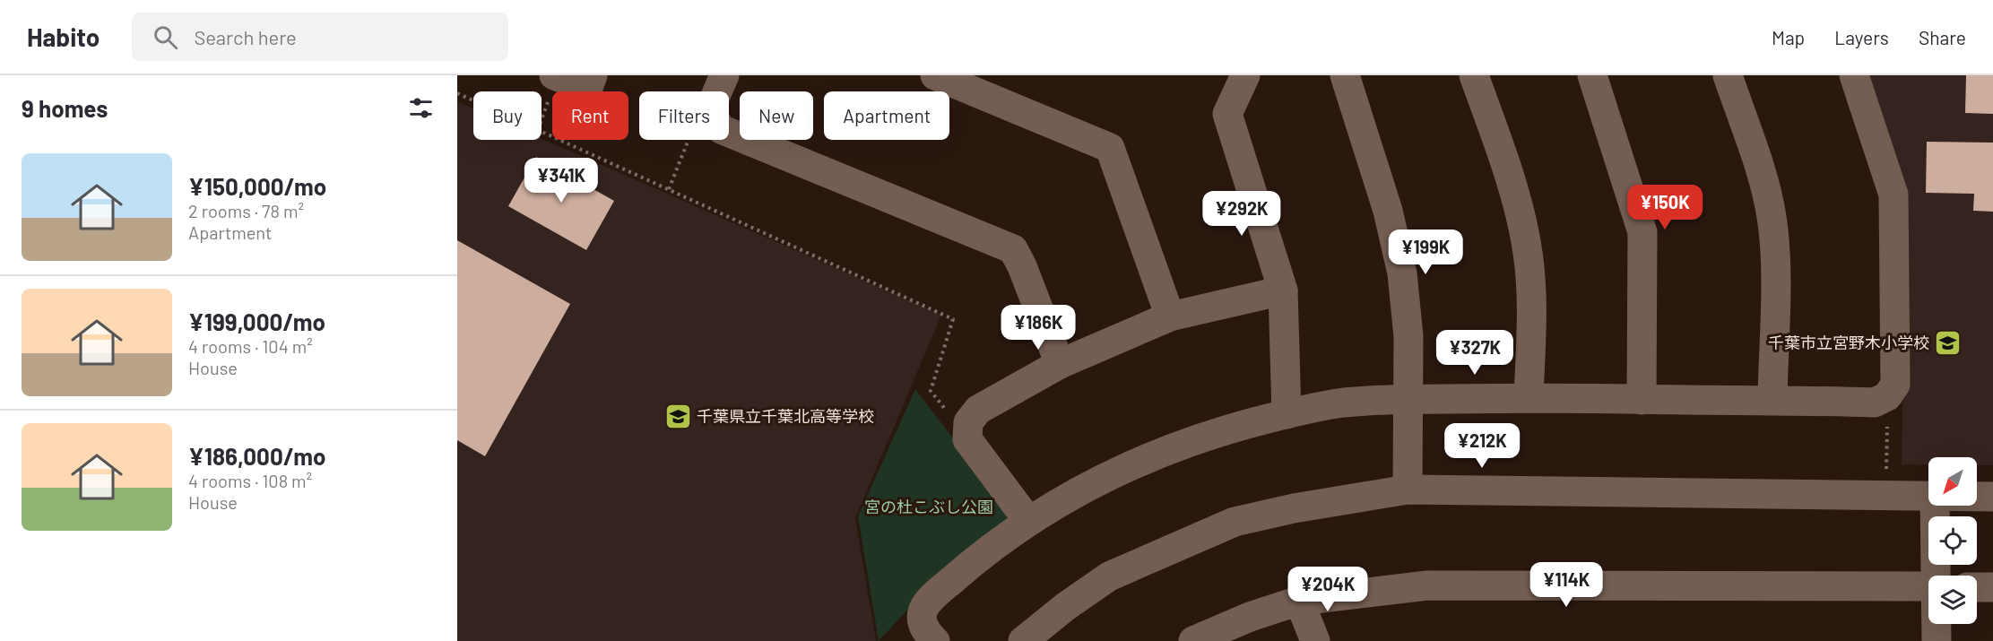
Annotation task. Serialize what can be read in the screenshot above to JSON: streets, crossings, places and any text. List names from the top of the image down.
{
  "parks": ["宮の杜こぶし公園"],
  "places": {
    "school or university": ["千葉市立宮野木小学校", "千葉県立千葉北高等学校"]
  },
  "north": "bottom left",
  "page": {
    "header": "Habito",
    "search": "Search here",
    "nav": ["Map", "Layers", "Share"],
    "heading": "9 homes",
    "chip": [
      "Buy",
      "Rent",
      "Filters",
      "New",
      "Apartment"
    ],
    "list": [
      {
        "name": "¥150,000/mo",
        "note": "2 rooms · 78 m² · Apartment"
      },
      {
        "name": "¥199,000/mo",
        "note": "4 rooms · 104 m² · House"
      },
      {
        "name": "¥186,000/mo",
        "note": "4 rooms · 108 m² · House"
      }
    ],
    "price": [
      "¥341K",
      "¥150K",
      "¥292K",
      "¥199K",
      "¥186K",
      "¥327K",
      "¥212K",
      "¥114K",
      "¥204K"
    ]
  }
}
